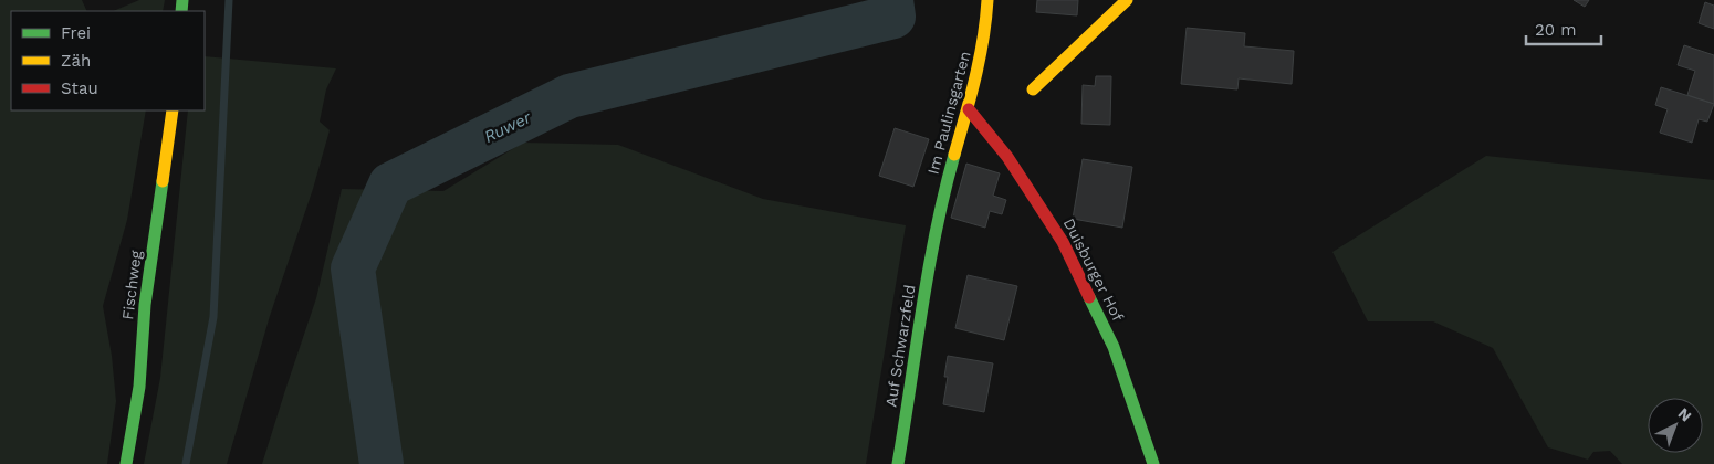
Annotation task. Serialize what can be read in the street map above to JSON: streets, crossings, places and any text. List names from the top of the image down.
{
  "streets": {
    "street": [
      "Im Paulinsgarten",
      "Duisburger Hof",
      "Fischweg",
      "Auf Schwarzfeld"
    ]
  },
  "crossings": [
    ["Im Paulinsgarten", "Duisburger Hof"],
    ["Im Paulinsgarten", "Auf Schwarzfeld"]
  ],
  "water": ["Ruwer"],
  "legend": ["Frei", "Zäh", "Stau"],
  "scale_bar": "20 m",
  "north": "top right"
}
